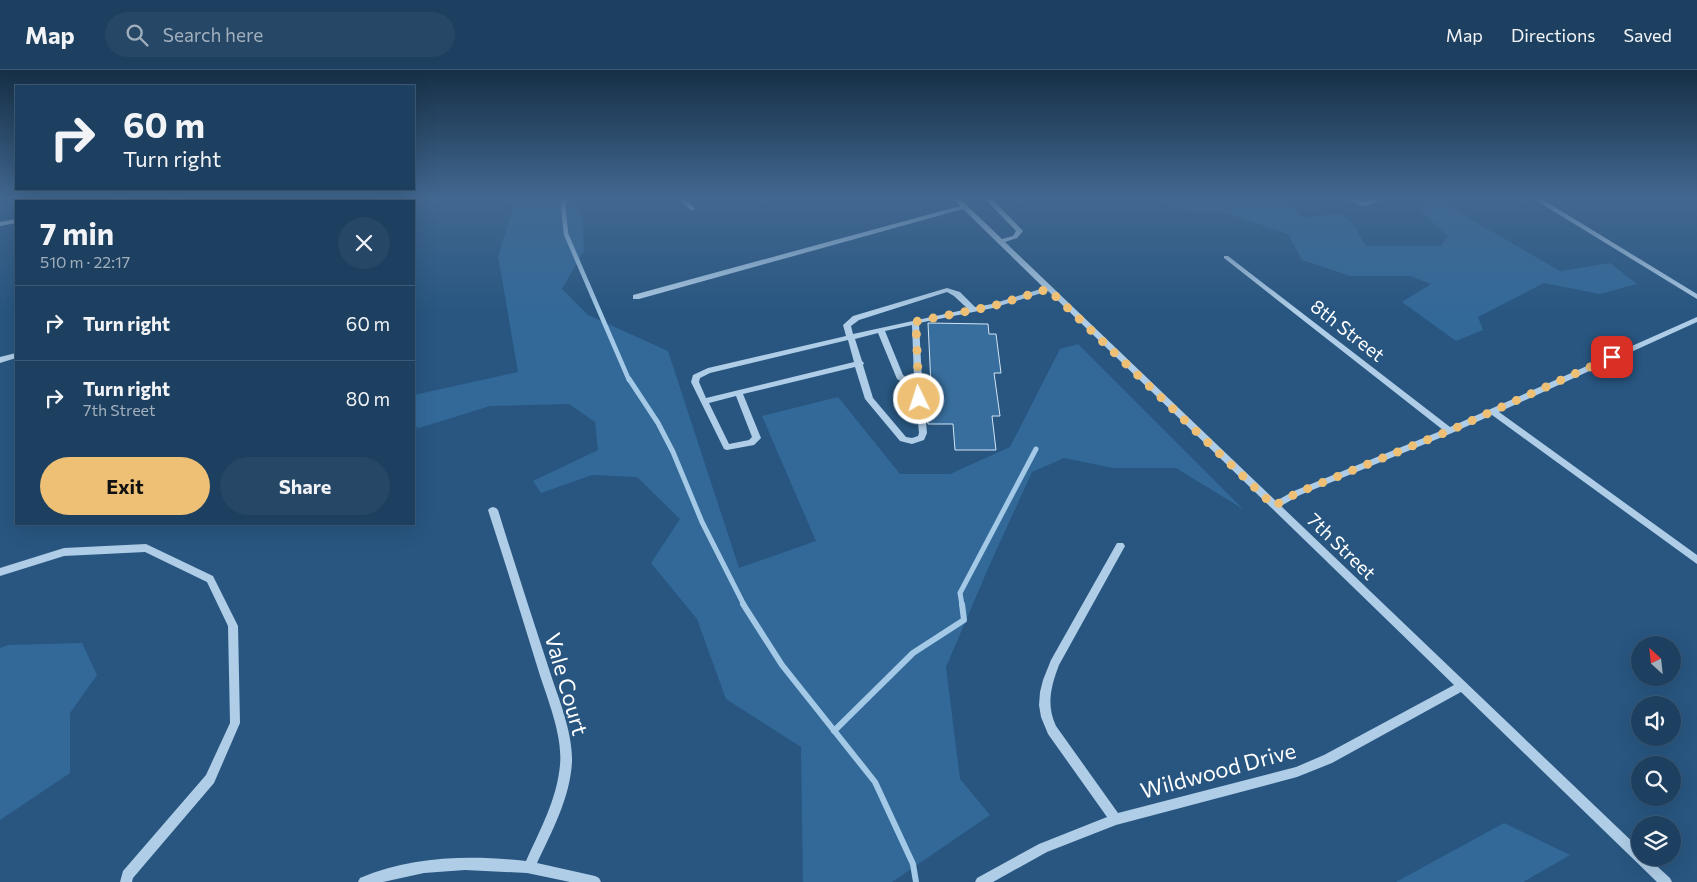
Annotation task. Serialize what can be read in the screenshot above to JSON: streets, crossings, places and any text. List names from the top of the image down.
{
  "streets": {
    "street": [
      "8th Street",
      "7th Street",
      "Vale Court",
      "Wildwood Drive"
    ]
  },
  "crossings": [
    ["7th Street", "Wildwood Drive"]
  ],
  "north": "top left",
  "page": {
    "header": "Map",
    "search": "Search here",
    "nav": ["Map", "Directions", "Saved"],
    "turn": ["60 m", "Turn right"],
    "heading": ["7 min", "510 m · 22:17"],
    "list": [
      {
        "name": "Turn right",
        "value": "60 m"
      },
      {
        "name": "Turn right",
        "note": "7th Street",
        "value": "80 m"
      }
    ],
    "buttons": ["Exit", "Share"]
  }
}
